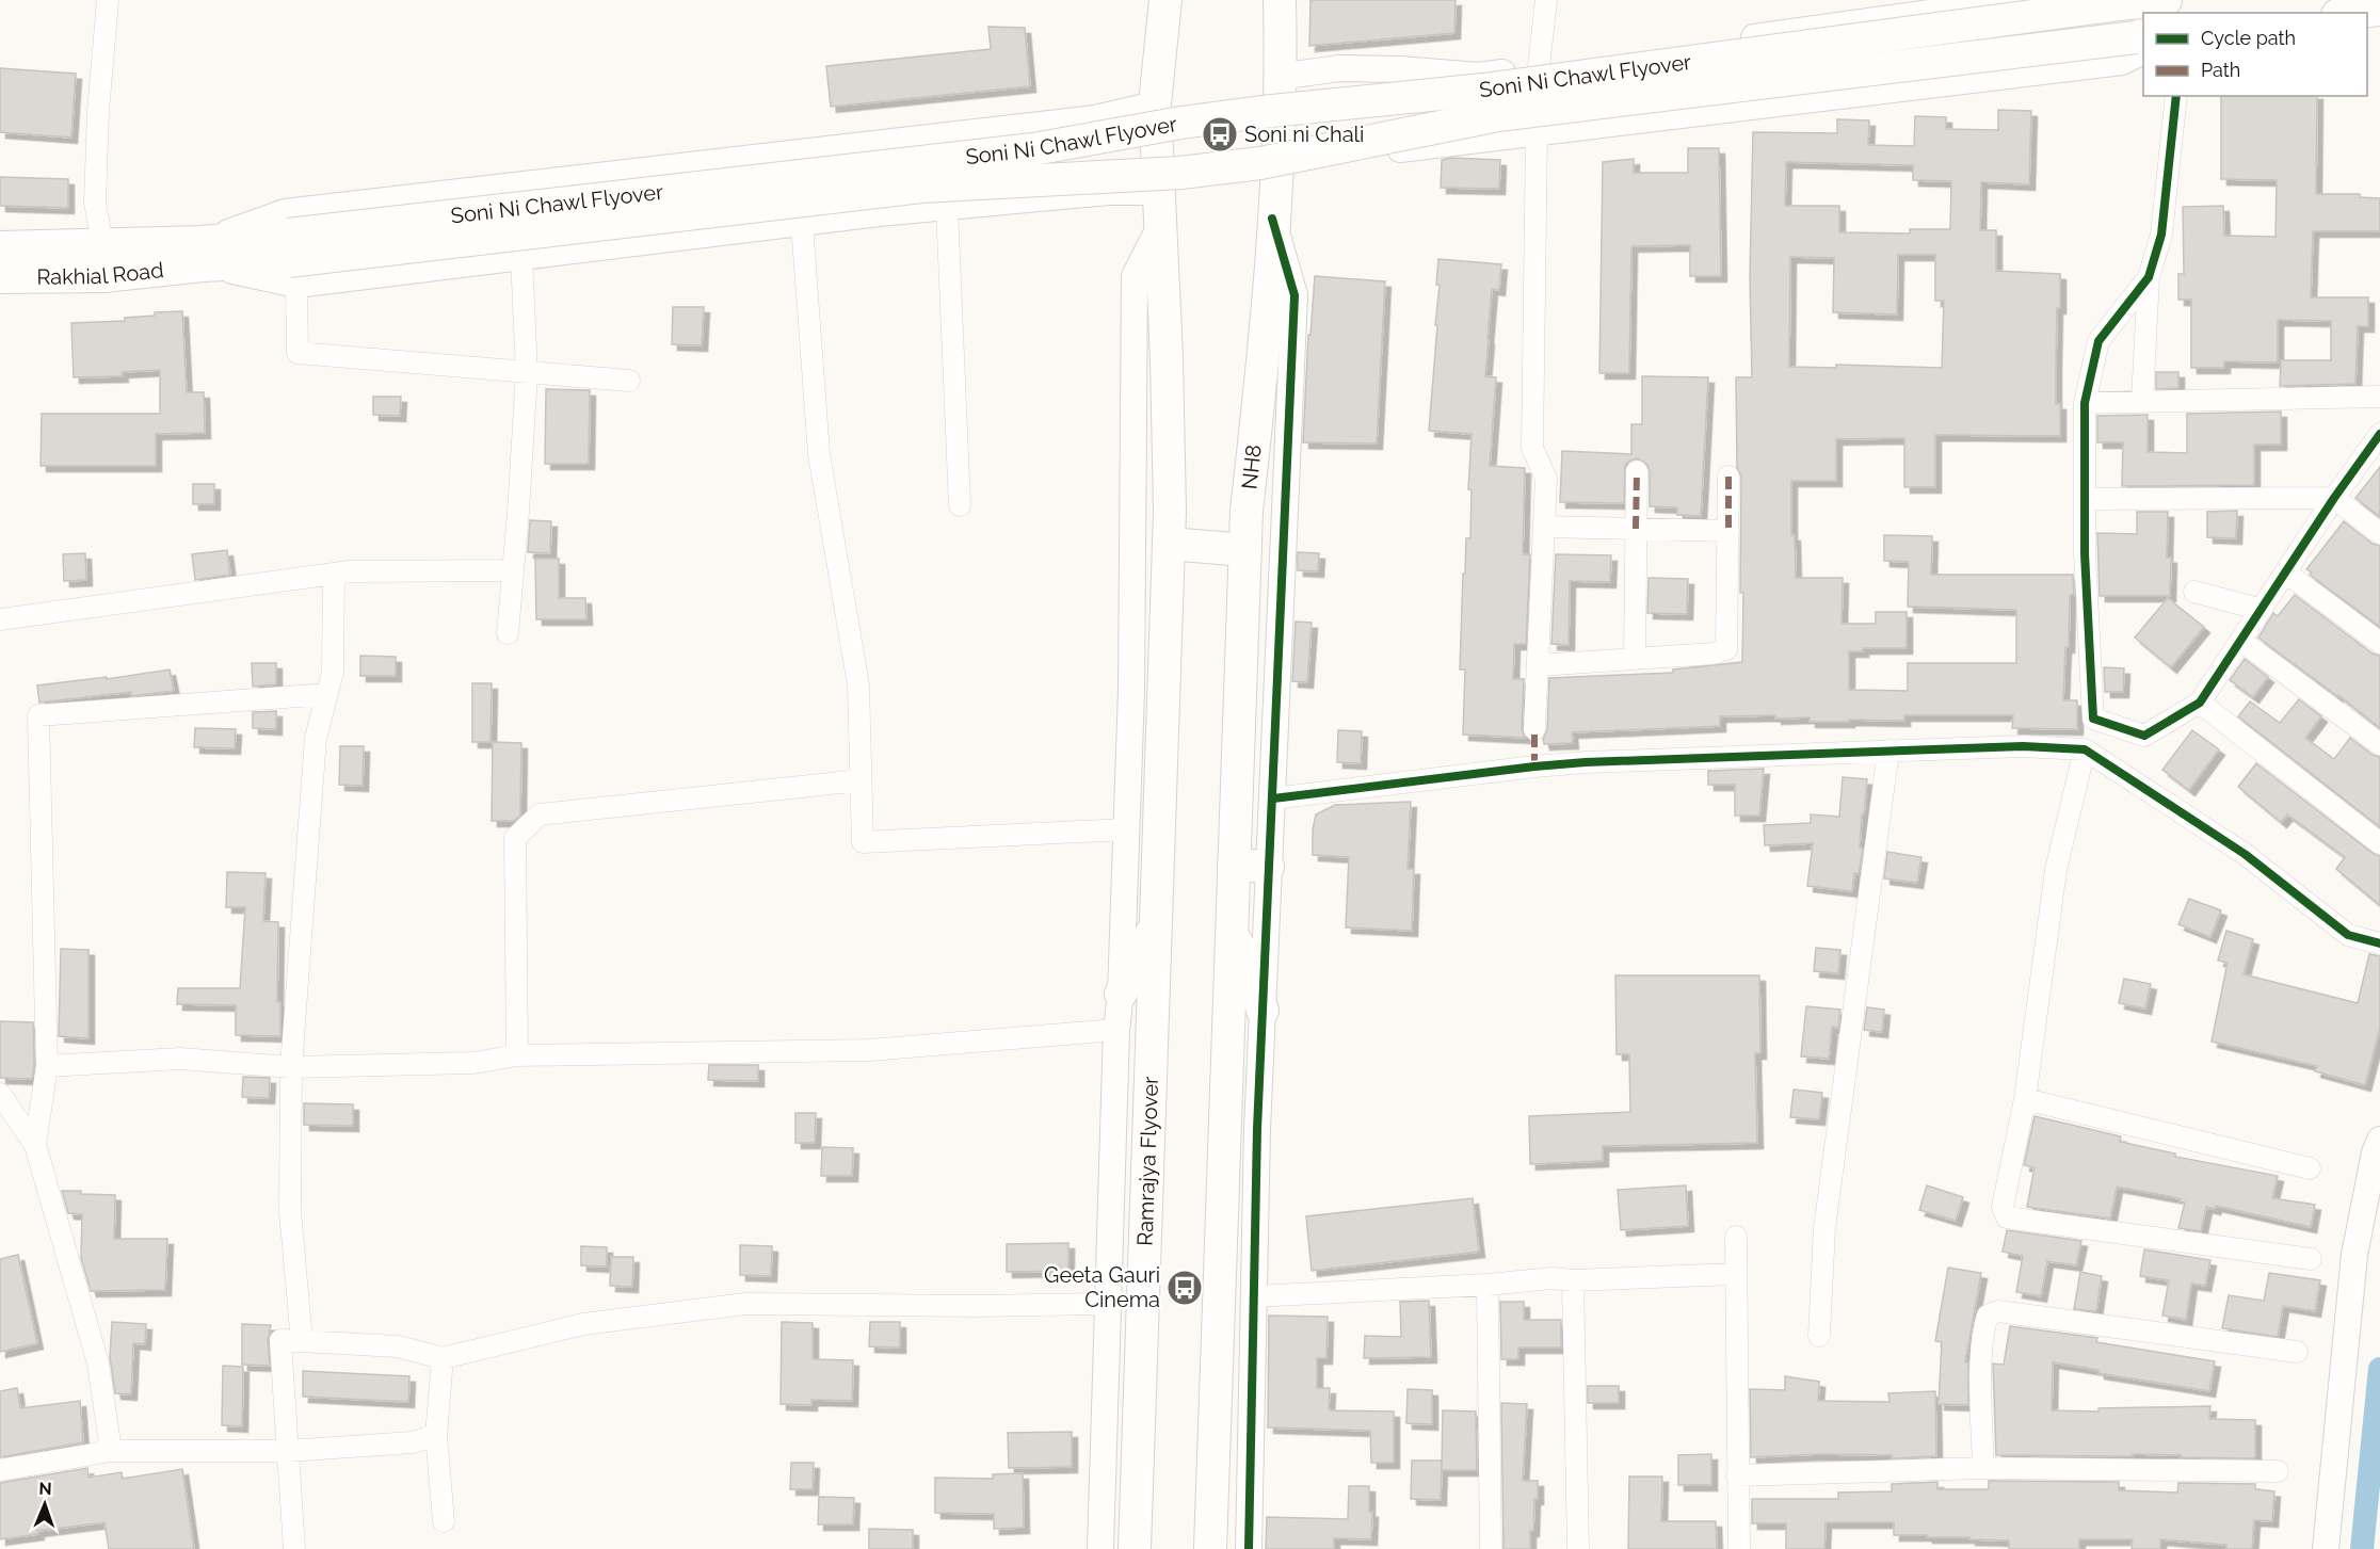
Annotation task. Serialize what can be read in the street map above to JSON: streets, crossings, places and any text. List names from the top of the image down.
{
  "streets": {
    "main road": [
      "Soni Ni Chawl Flyover",
      "Rakhial Road",
      "NH8",
      "Ramrajya Flyover"
    ]
  },
  "crossings": [
    ["Soni Ni Chawl Flyover", "Rakhial Road"]
  ],
  "places": {
    "bus stop": ["Soni ni Chali", "Geeta Gauri Cinema"]
  },
  "legend": ["Cycle path", "Path"],
  "north": "top"
}
